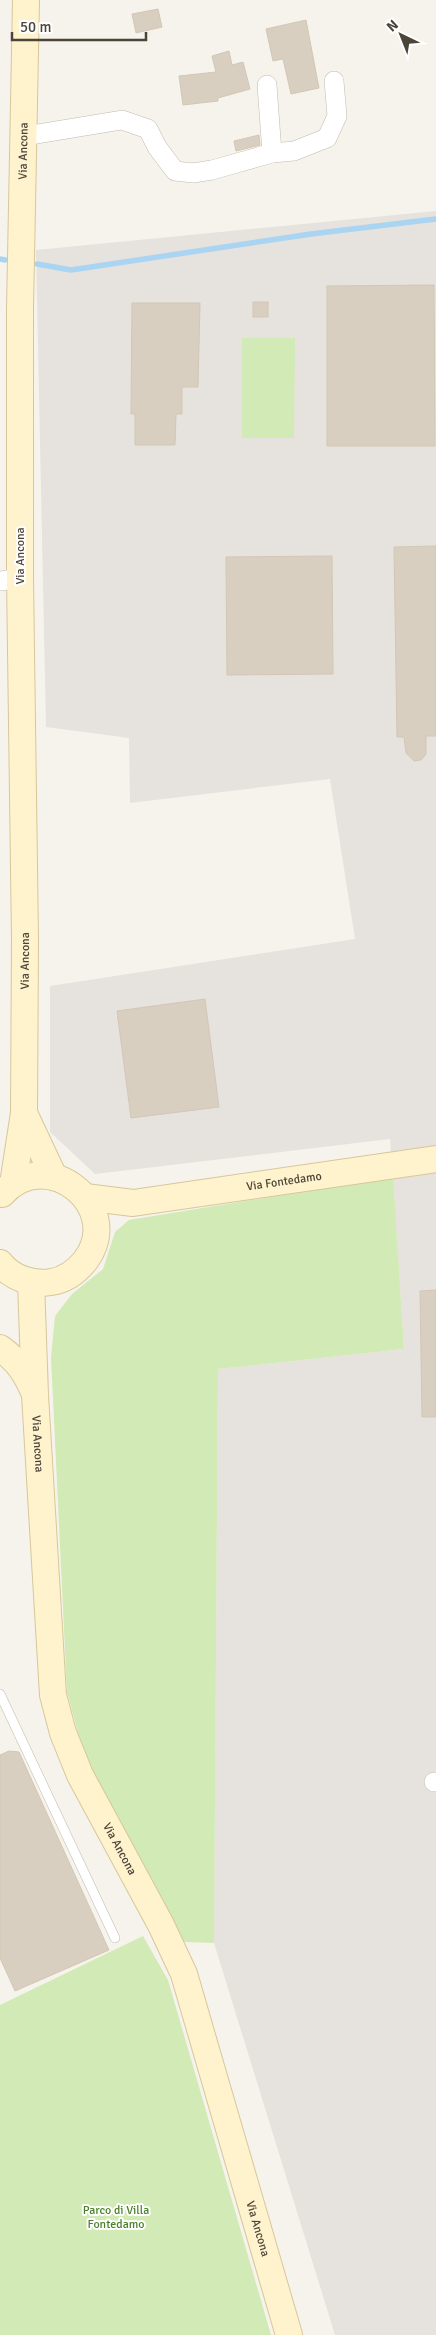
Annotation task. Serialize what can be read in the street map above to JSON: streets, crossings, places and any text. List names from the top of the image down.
{
  "streets": {
    "main road": ["Via Ancona", "Via Fontedamo"]
  },
  "parks": ["Parco di Villa Fontedamo"],
  "scale_bar": "50 m",
  "north": "top left"
}
